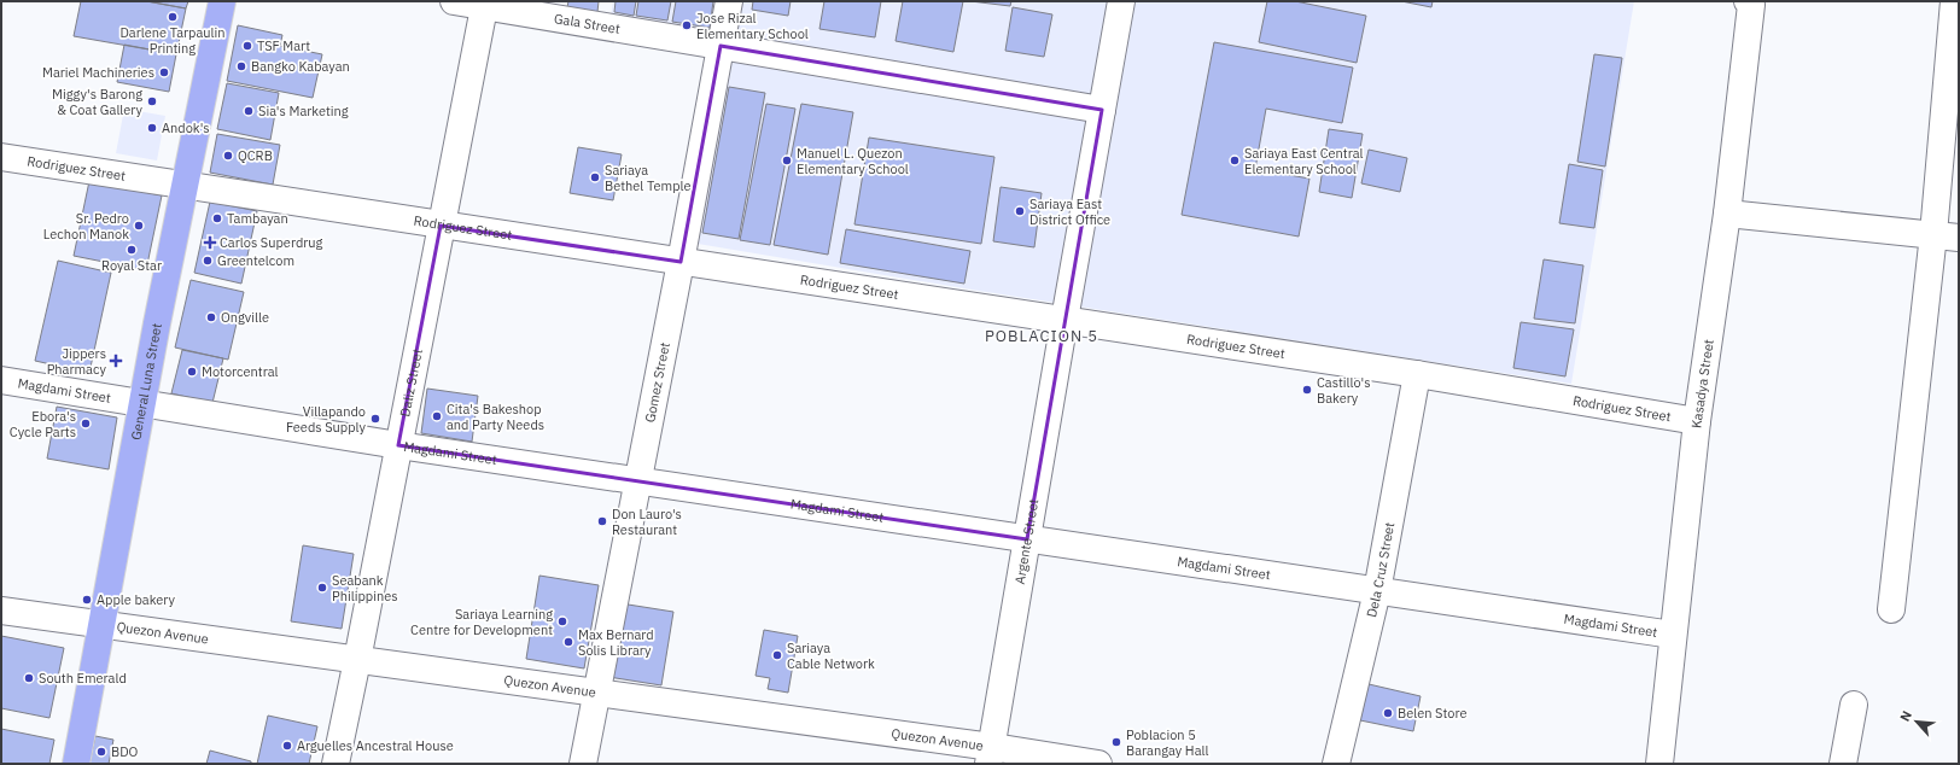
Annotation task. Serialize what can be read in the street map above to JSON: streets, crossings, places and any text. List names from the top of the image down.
{
  "streets": {
    "main road": ["General Luna Street"],
    "street": [
      "Gala Street",
      "Rodriguez Street",
      "Daliz Street",
      "Gomez Street",
      "Kasadya Street",
      "Magdami Street",
      "Argente Street",
      "Dela Cruz Street",
      "Quezon Avenue"
    ]
  },
  "crossings": [
    ["Gala Street", "Daliz Street"],
    ["Gala Street", "Gomez Street"],
    ["Gala Street", "Argente Street"],
    ["Rodriguez Street", "General Luna Street"],
    ["Rodriguez Street", "Daliz Street"],
    ["Rodriguez Street", "Gomez Street"],
    ["Rodriguez Street", "Kasadya Street"],
    ["Rodriguez Street", "Argente Street"],
    ["Rodriguez Street", "Dela Cruz Street"],
    ["General Luna Street", "Magdami Street"],
    ["General Luna Street", "Quezon Avenue"],
    ["Daliz Street", "Magdami Street"],
    ["Daliz Street", "Quezon Avenue"],
    ["Gomez Street", "Magdami Street"],
    ["Gomez Street", "Quezon Avenue"],
    ["Kasadya Street", "Magdami Street"],
    ["Magdami Street", "Argente Street"],
    ["Magdami Street", "Dela Cruz Street"],
    ["Argente Street", "Quezon Avenue"]
  ],
  "districts": ["POBLACION 5"],
  "places": {
    "other": [
      "Darlene Tarpaulin Printing",
      "Jose Rizal Elementary School",
      "TSF Mart",
      "Bangko Kabayan",
      "Mariel Machineries",
      "Miggy's Barong & Coat Gallery",
      "Sia's Marketing",
      "Andok's",
      "QCRB",
      "Manuel L. Quezon Elementary School",
      "Sariaya East Central Elementary School",
      "Sariaya Bethel Temple",
      "Sariaya East District Office",
      "Tambayan",
      "Sr. Pedro Lechon Manok",
      "Royal Star",
      "Greentelcom",
      "Ongville",
      "Motorcentral",
      "Castillo's Bakery",
      "Cita's Bakeshop and Party Needs",
      "Villapando Feeds Supply",
      "Ebora's Cycle Parts",
      "Don Lauro's Restaurant",
      "Seabank Philippines",
      "Apple bakery",
      "Sariaya Learning Centre for Development",
      "Max Bernard Solis Library",
      "Sariaya Cable Network",
      "South Emerald",
      "Belen Store",
      "Poblacion 5 Barangay Hall",
      "Arguelles Ancestral House",
      "BDO"
    ],
    "health": ["Carlos Superdrug", "Jippers Pharmacy"]
  },
  "north": "top left"
}
